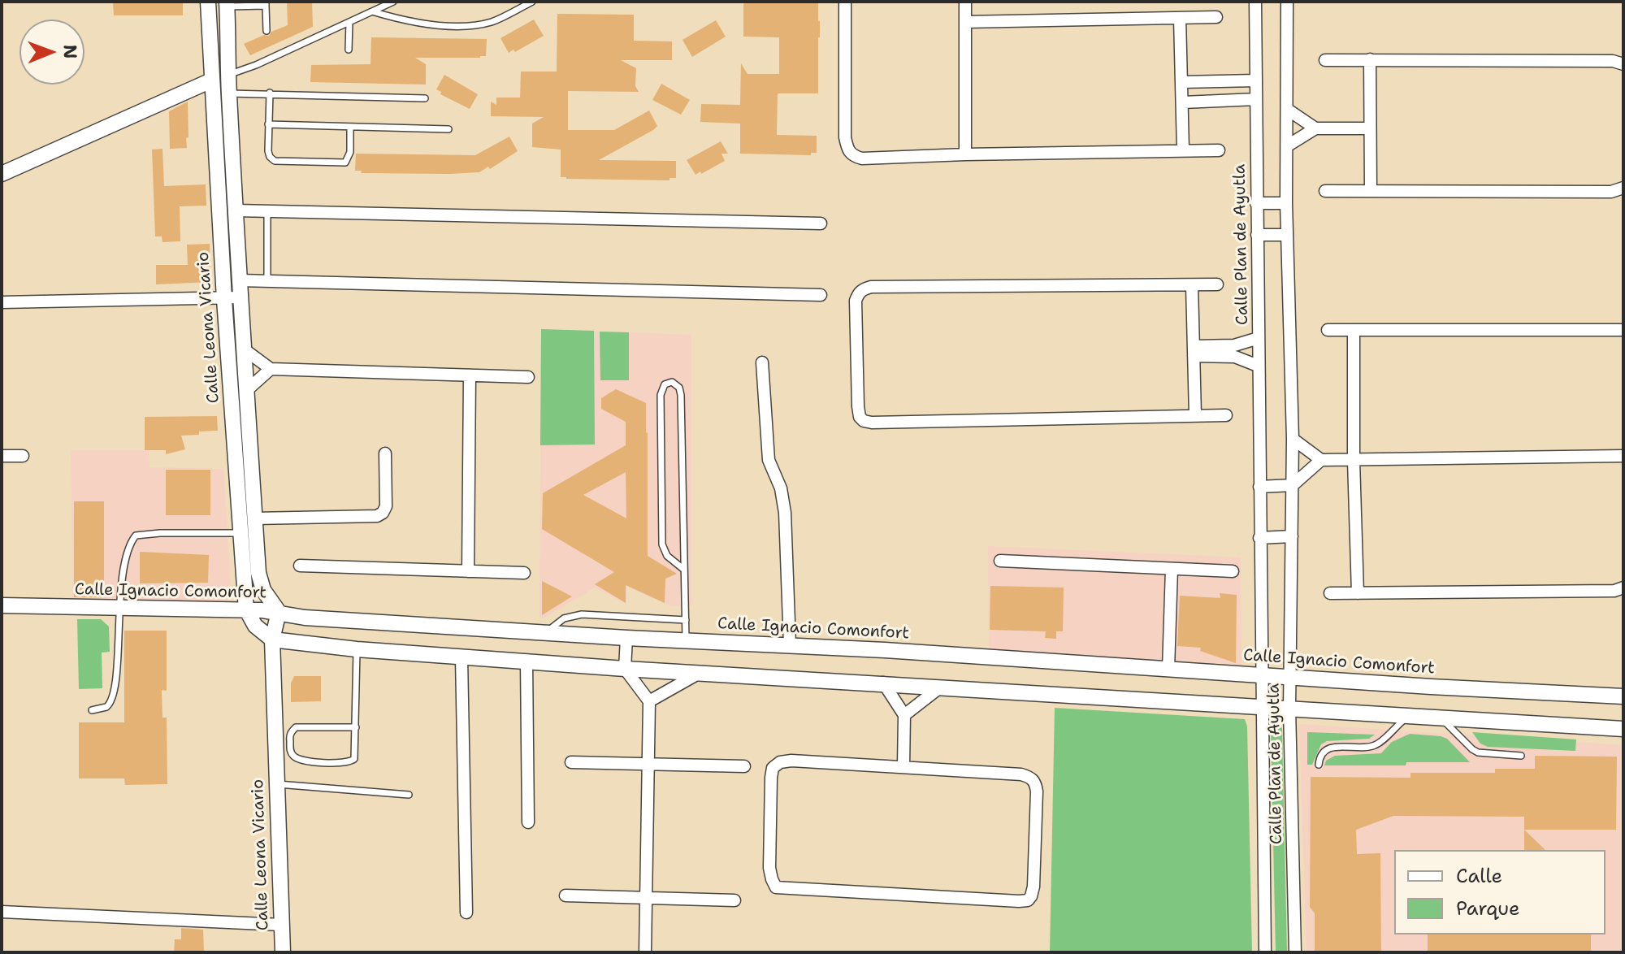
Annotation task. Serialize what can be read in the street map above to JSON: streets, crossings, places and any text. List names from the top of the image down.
{
  "streets": {
    "main road": ["Calle Leona Vicario", "Calle Ignacio Comonfort"],
    "street": ["Calle Plan de Ayutla"]
  },
  "crossings": [
    ["Calle Plan de Ayutla", "Calle Ignacio Comonfort"],
    ["Calle Leona Vicario", "Calle Ignacio Comonfort"]
  ],
  "legend": ["Calle", "Parque"],
  "north": "right"
}
